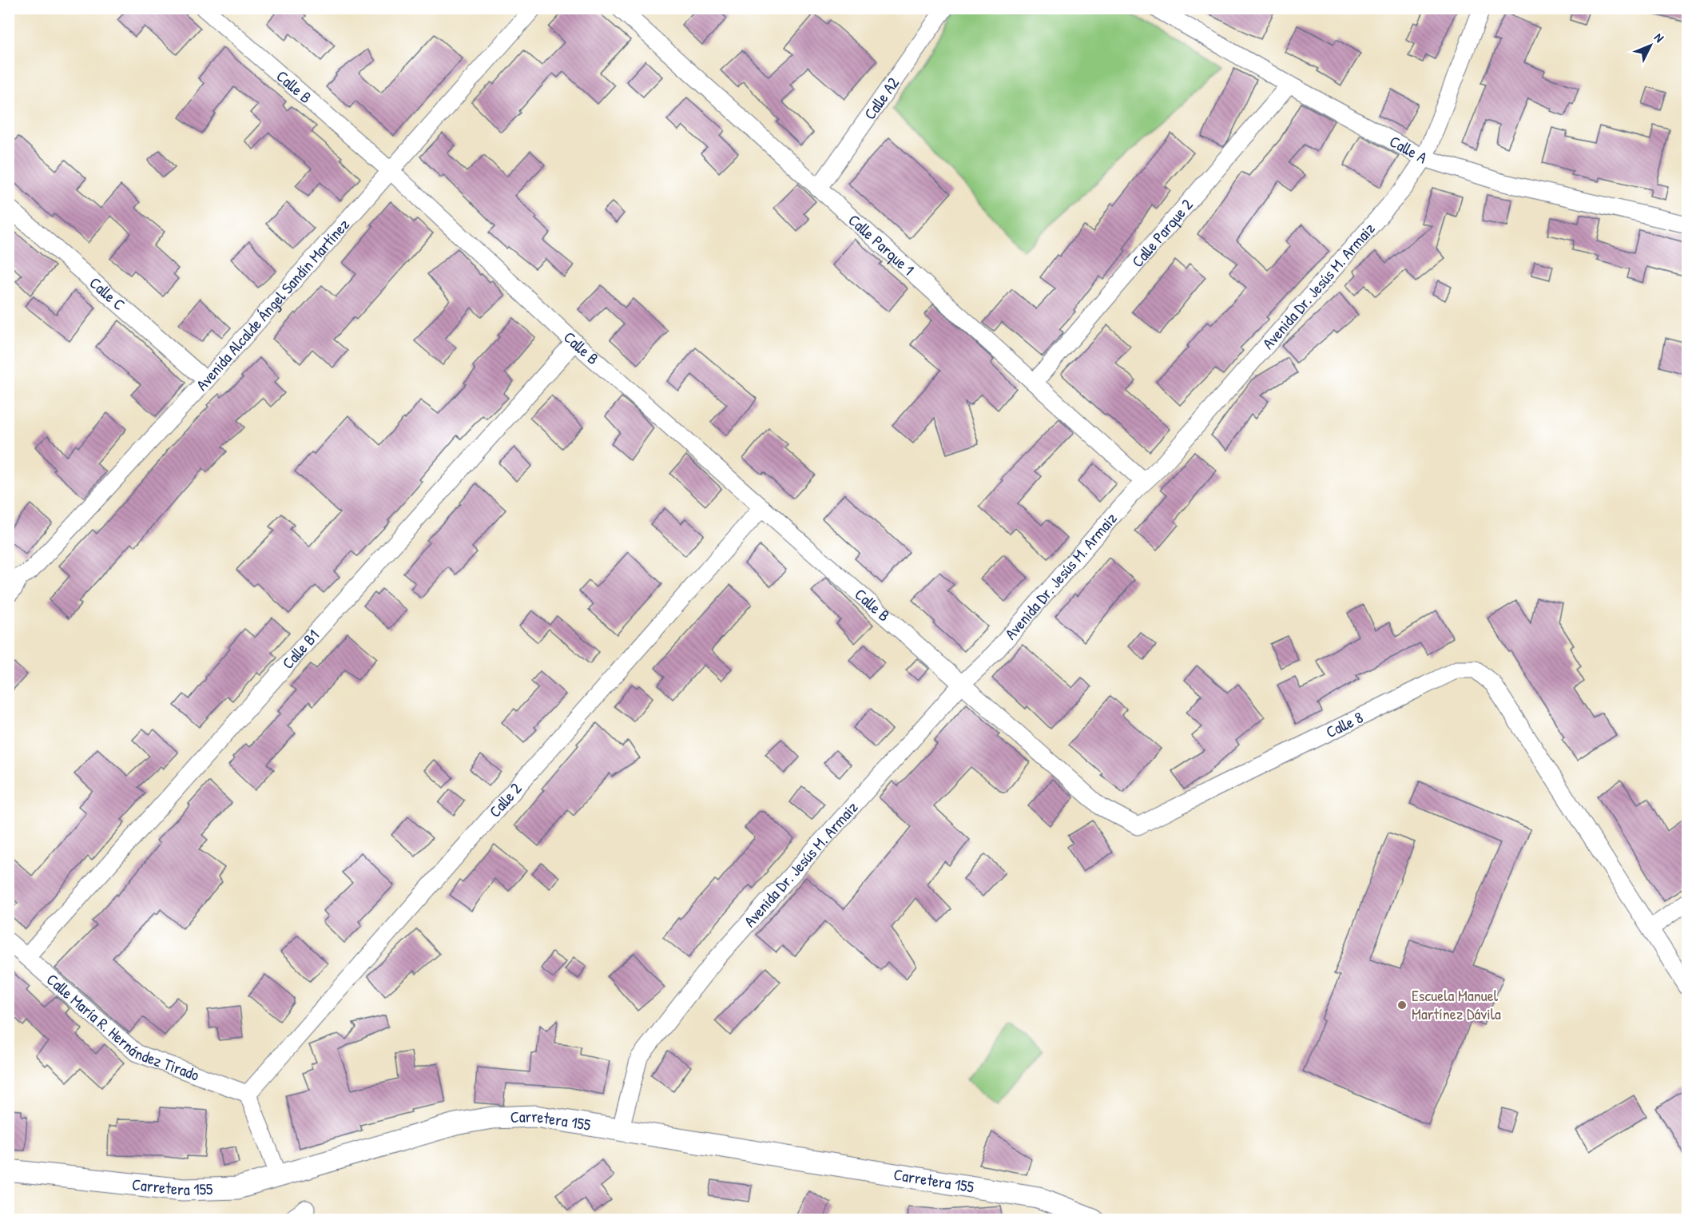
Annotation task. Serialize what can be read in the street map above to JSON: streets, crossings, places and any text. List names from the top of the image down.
{
  "streets": {
    "street": [
      "Calle B",
      "Calle A2",
      "Calle A",
      "Calle Parque 2",
      "Calle Parque 1",
      "Avenida Dr. Jesús M. Armaiz",
      "Calle C",
      "Avenida Alcalde Ángel Sandín Martínez",
      "Calle B1",
      "Calle 8",
      "Calle 2",
      "Calle María R. Hernández Tirado",
      "Carretera 155"
    ]
  },
  "crossings": [
    ["Calle B", "Avenida Dr. Jesús M. Armaiz"],
    ["Calle B", "Avenida Alcalde Ángel Sandín Martínez"],
    ["Calle B", "Calle B1"],
    ["Calle B", "Calle 8"],
    ["Calle B", "Calle 2"],
    ["Calle A2", "Calle Parque 1"],
    ["Calle A", "Calle Parque 2"],
    ["Calle A", "Avenida Dr. Jesús M. Armaiz"],
    ["Calle Parque 2", "Calle Parque 1"],
    ["Calle Parque 1", "Avenida Dr. Jesús M. Armaiz"],
    ["Avenida Dr. Jesús M. Armaiz", "Calle 8"],
    ["Avenida Dr. Jesús M. Armaiz", "Carretera 155"],
    ["Calle C", "Avenida Alcalde Ángel Sandín Martínez"],
    ["Calle B1", "Calle María R. Hernández Tirado"],
    ["Calle 2", "Calle María R. Hernández Tirado"]
  ],
  "places": ["Escuela Manuel Martínez Dávila"],
  "north": "top right"
}
